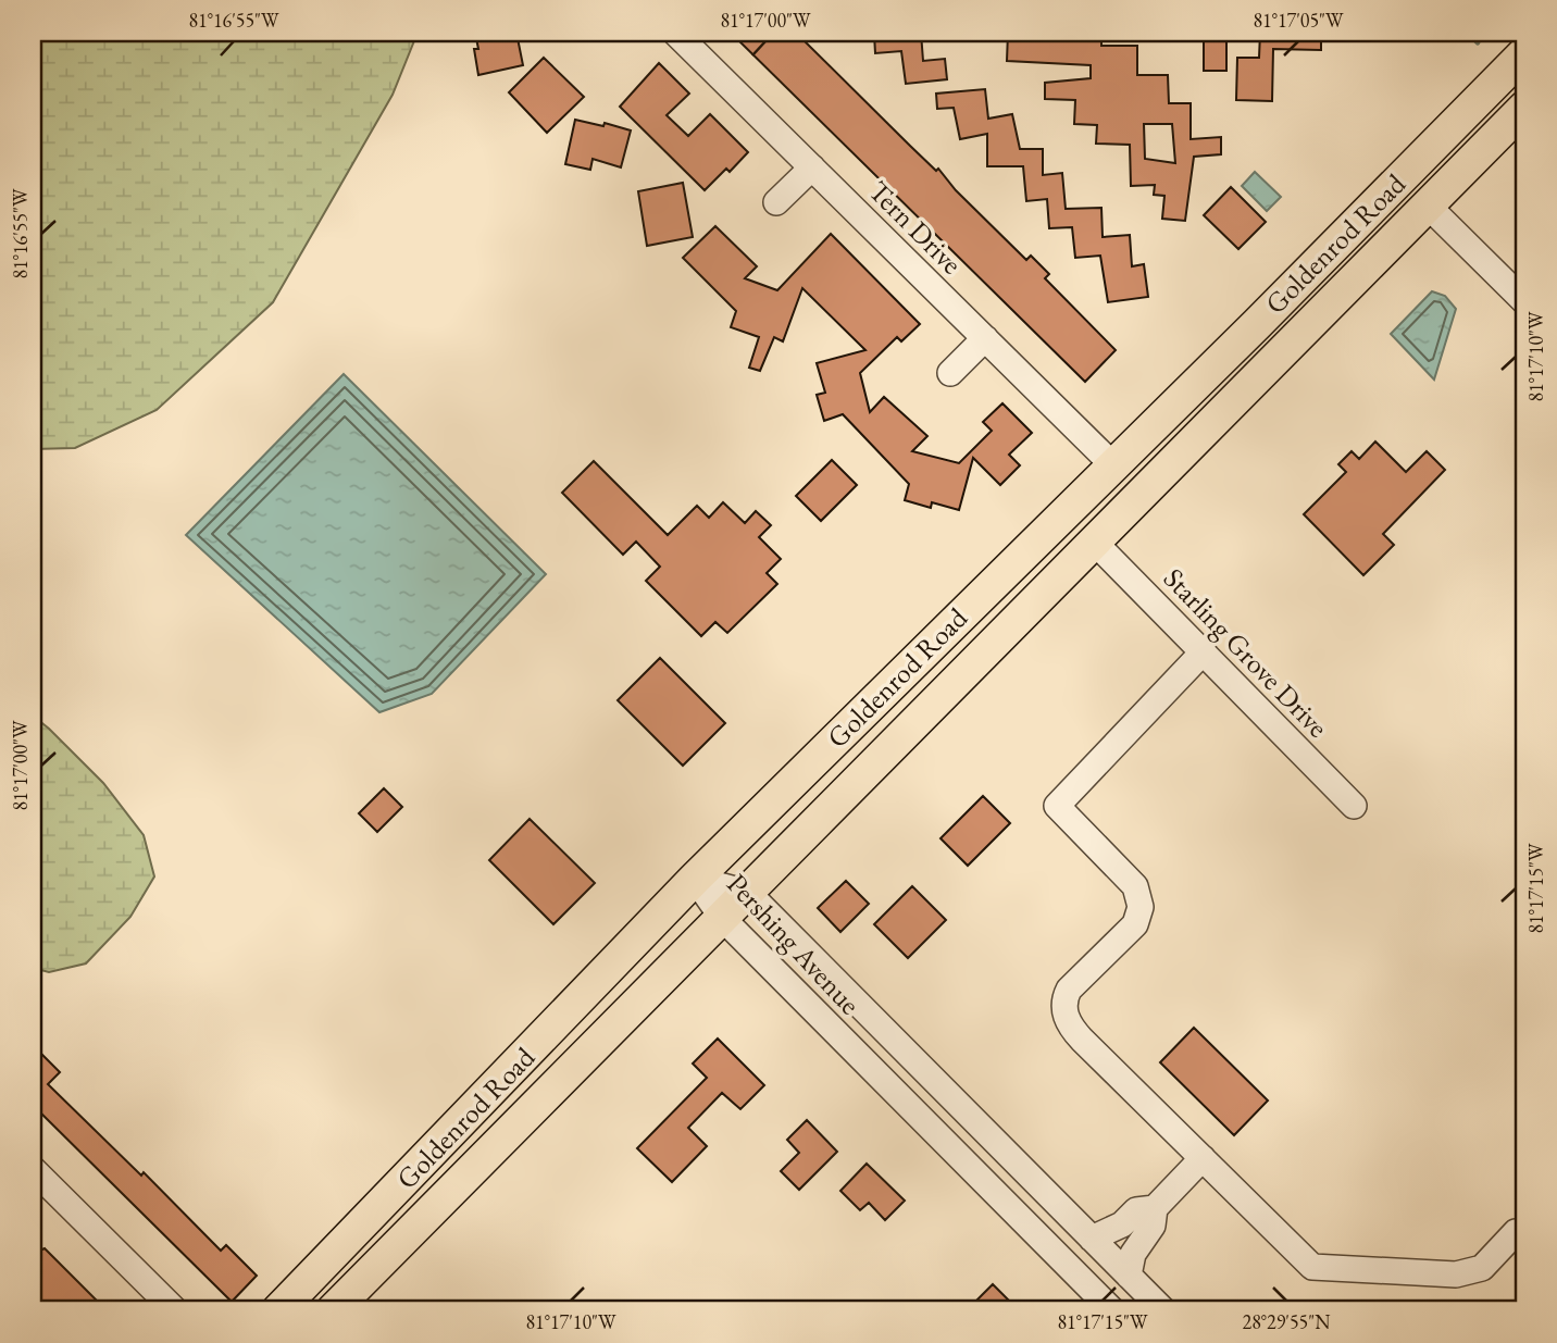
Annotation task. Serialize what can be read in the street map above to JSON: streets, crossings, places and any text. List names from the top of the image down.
{
  "streets": {
    "main road": ["Goldenrod Road"],
    "street": ["Tern Drive", "Starling Grove Drive", "Pershing Avenue"]
  },
  "crossings": [
    ["Tern Drive", "Goldenrod Road"],
    ["Goldenrod Road", "Starling Grove Drive"],
    ["Goldenrod Road", "Pershing Avenue"]
  ],
  "coordinates": [
    "81°16'55\"W",
    "81°17'00\"W",
    "81°17'05\"W",
    "81°17'10\"W",
    "81°17'15\"W",
    "28°29'55\"N"
  ]
}
